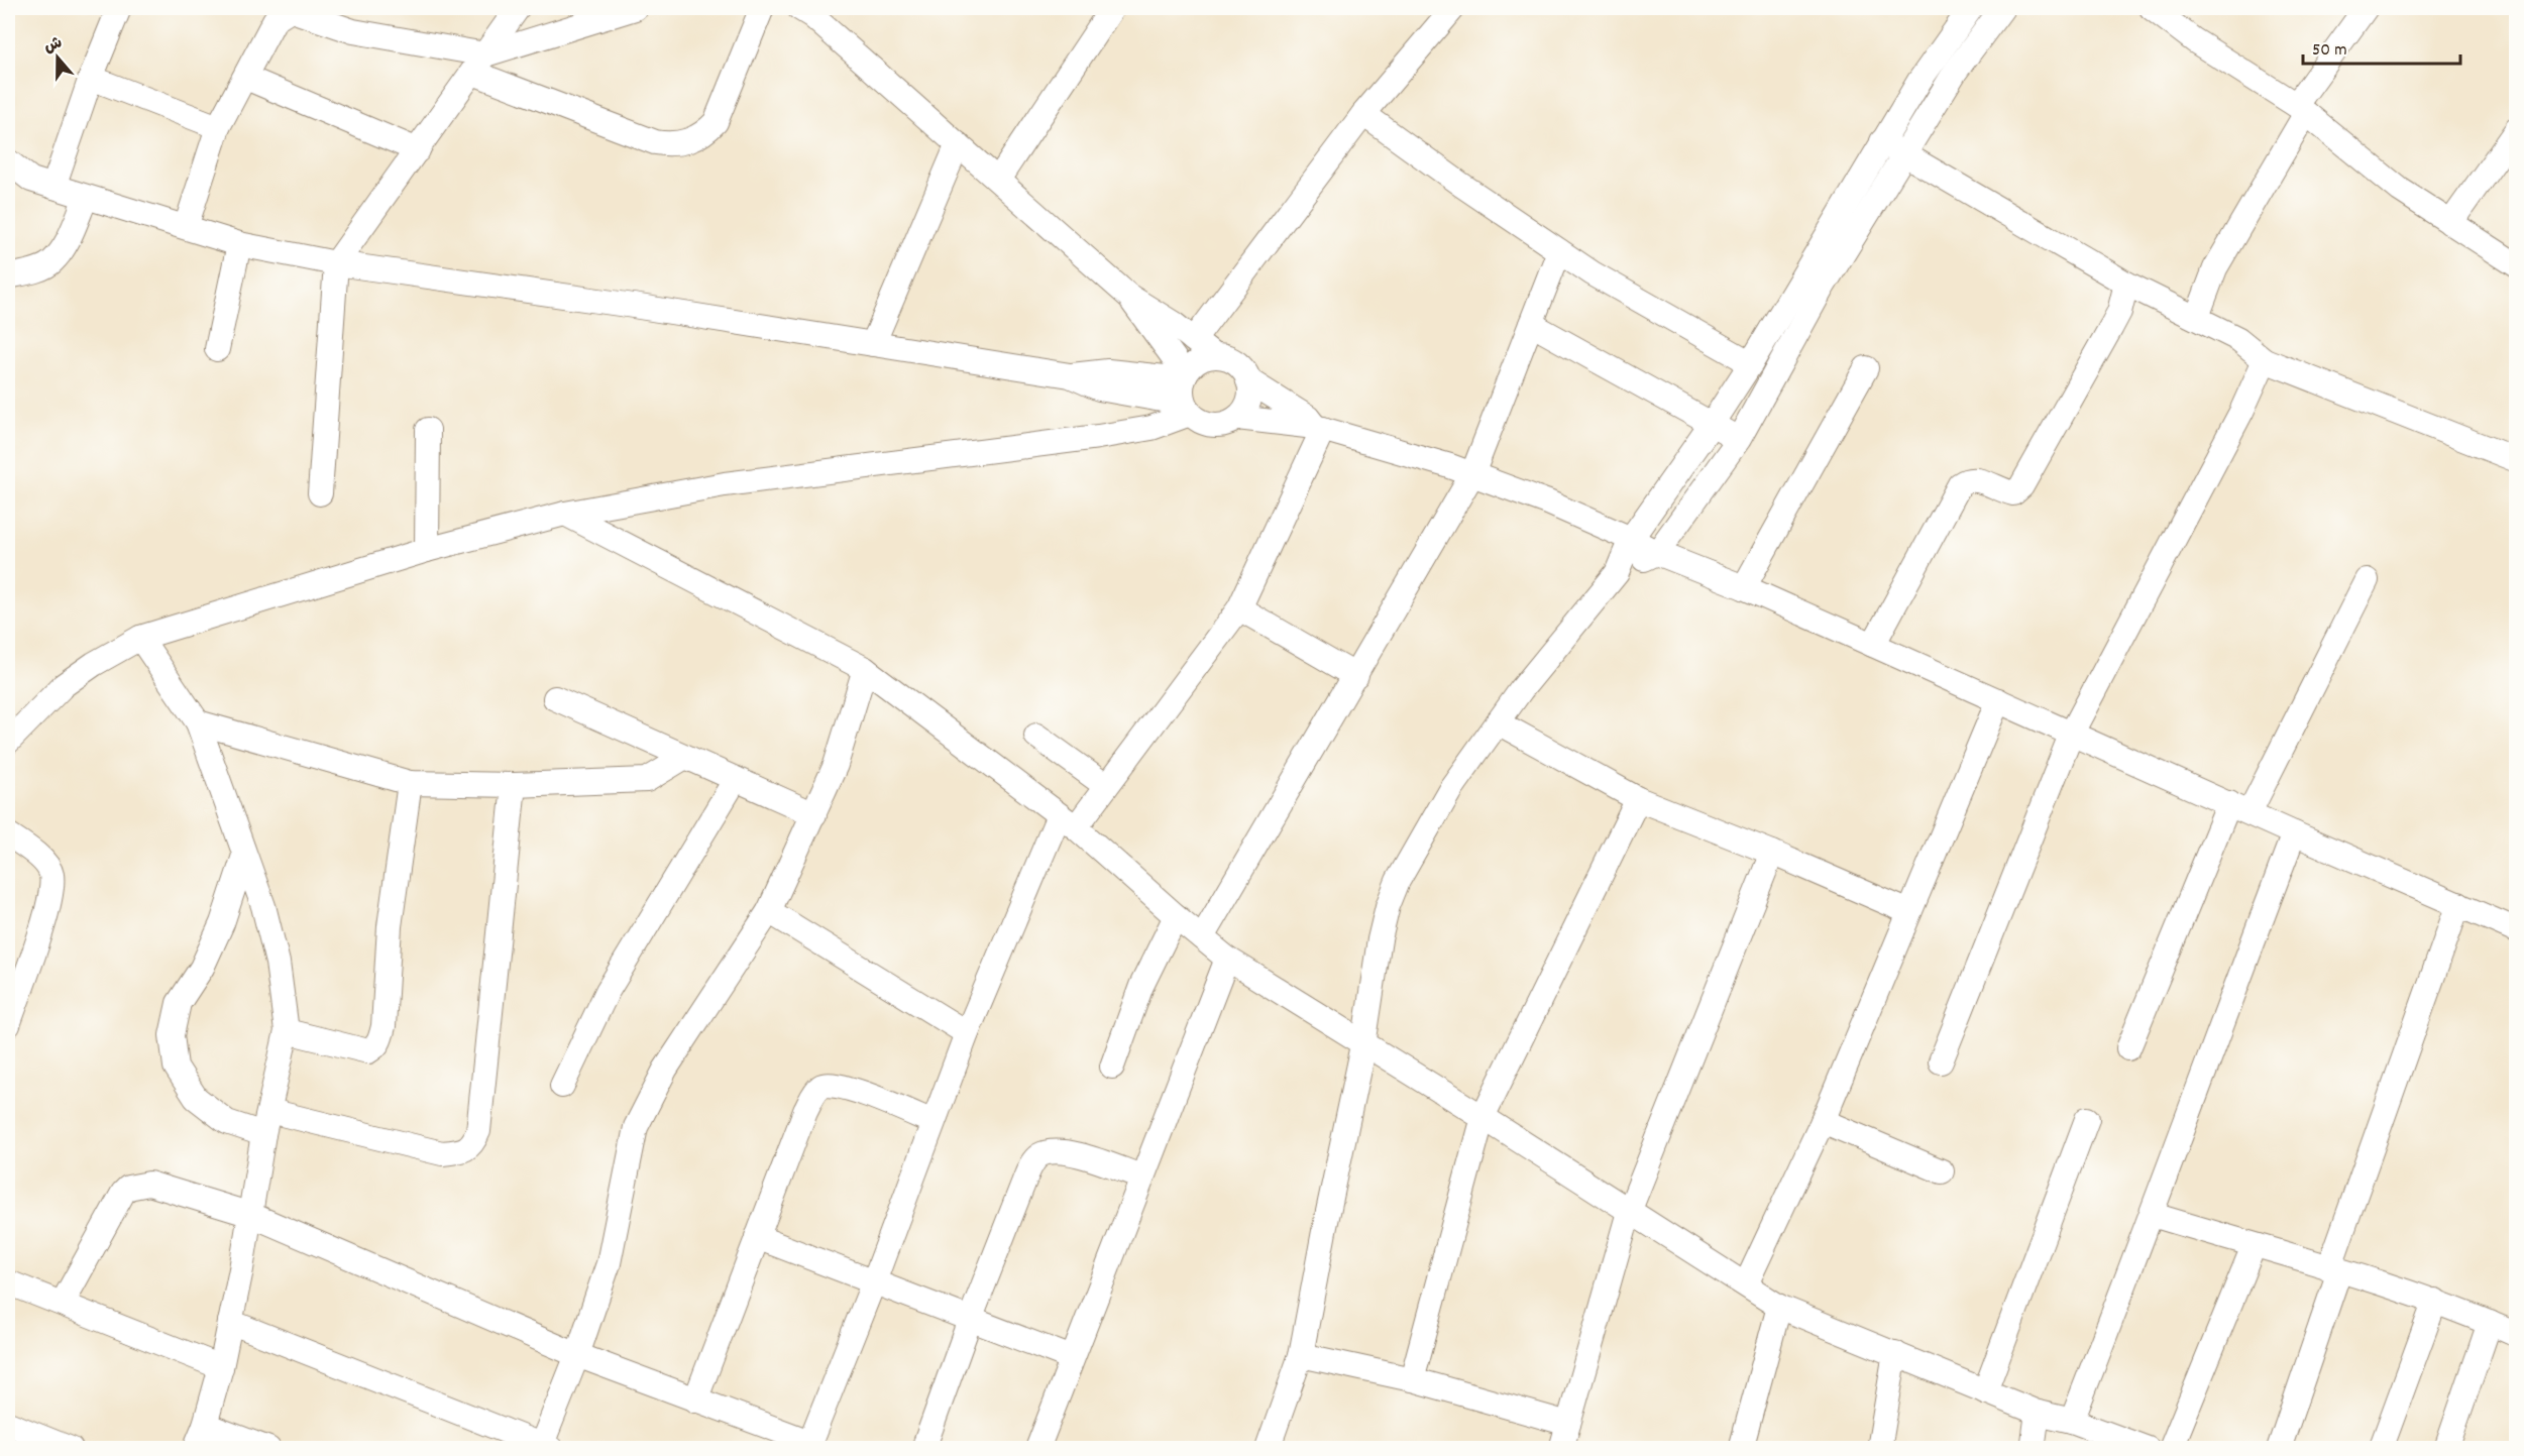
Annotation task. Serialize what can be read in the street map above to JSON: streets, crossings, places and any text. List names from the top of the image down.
{
  "scale_bar": "50 m",
  "north": "top"
}
